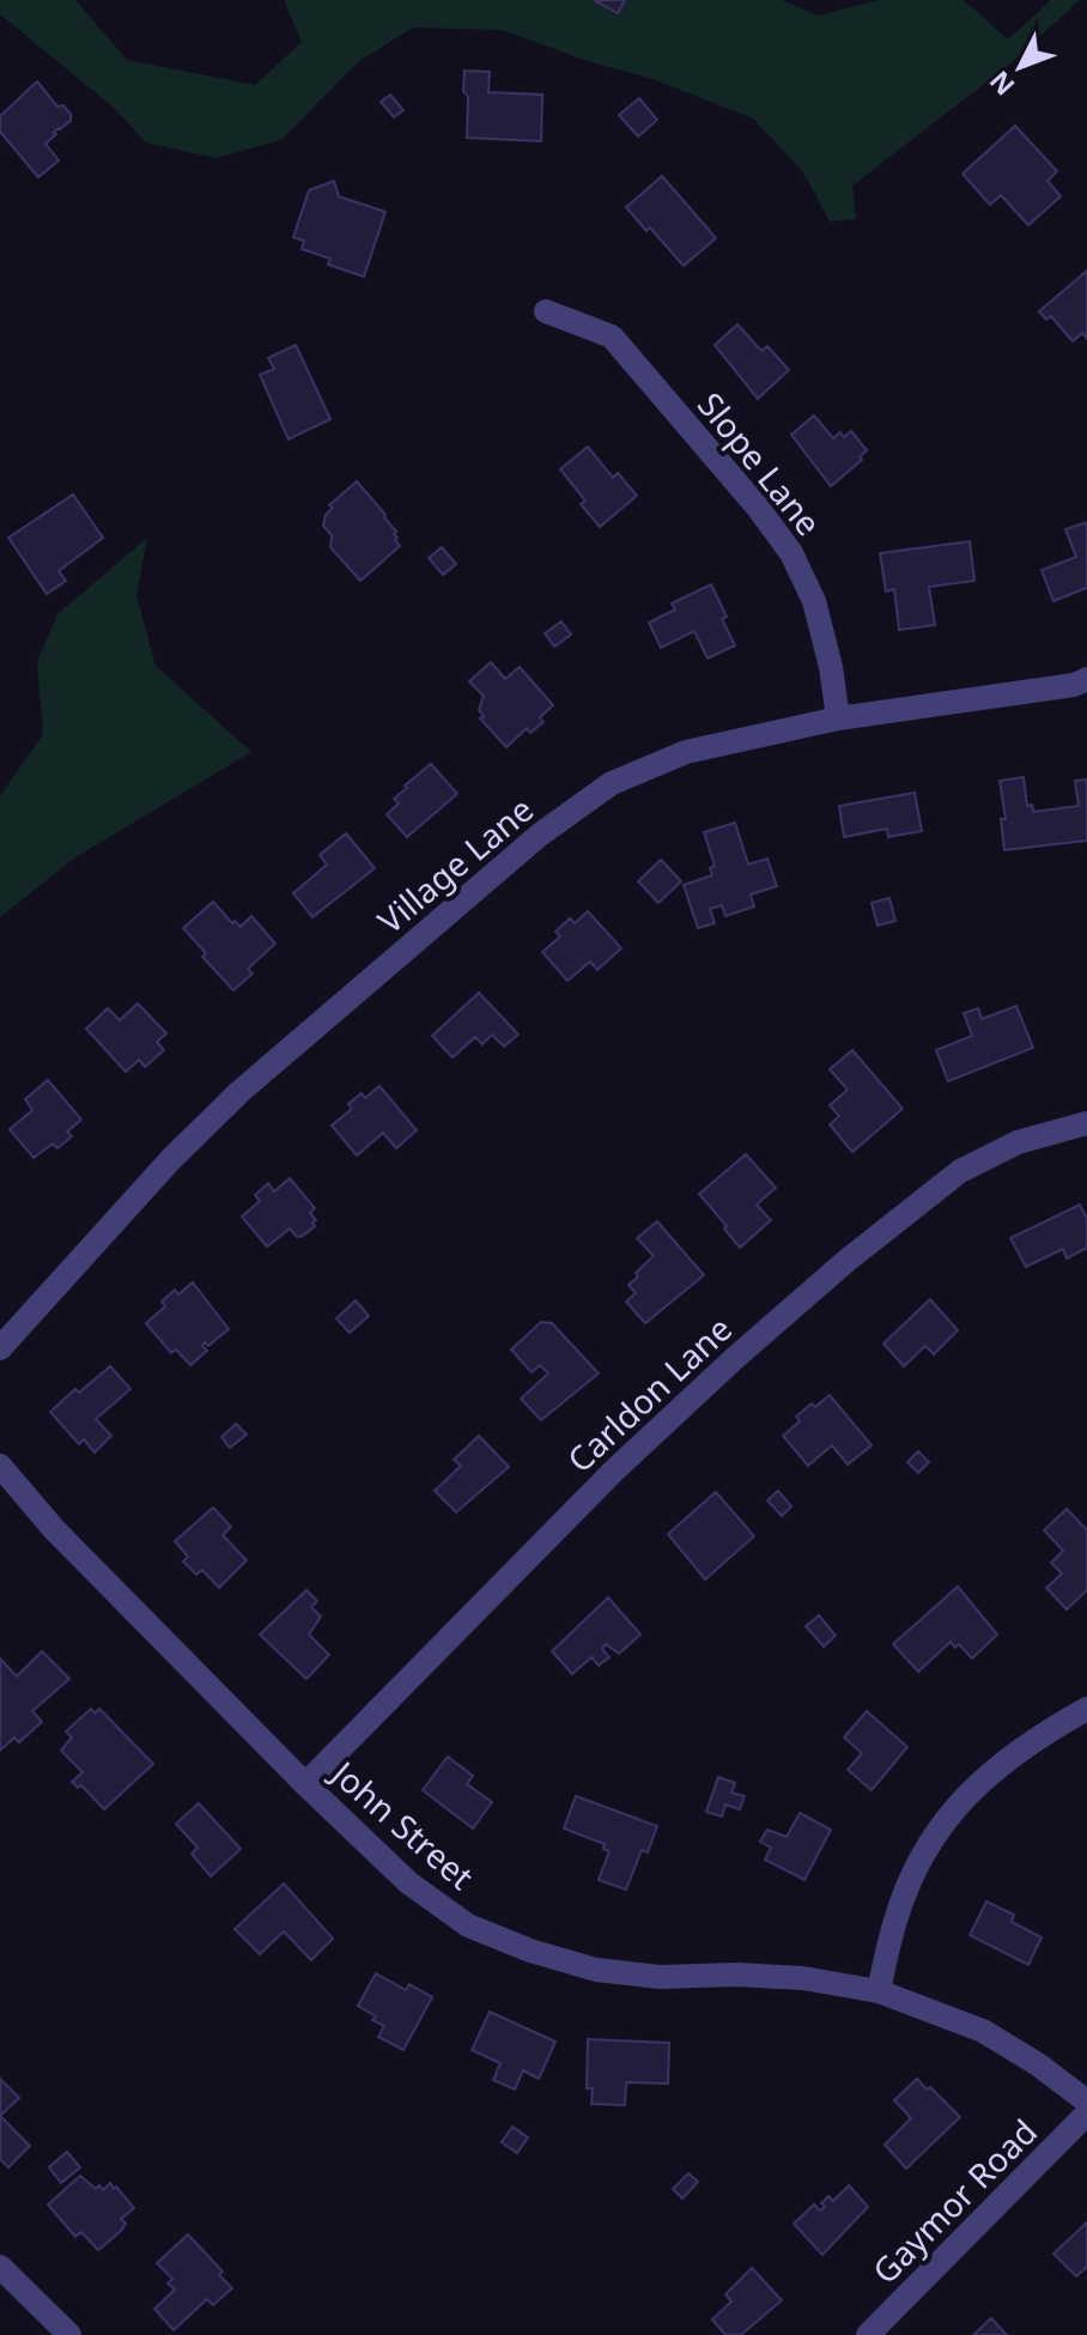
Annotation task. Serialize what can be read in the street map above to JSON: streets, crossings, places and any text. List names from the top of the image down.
{
  "streets": {
    "street": [
      "Slope Lane",
      "Village Lane",
      "Carldon Lane",
      "John Street",
      "Gaymor Road"
    ]
  },
  "crossings": [
    ["Slope Lane", "Village Lane"],
    ["Carldon Lane", "John Street"]
  ],
  "north": "bottom left"
}
